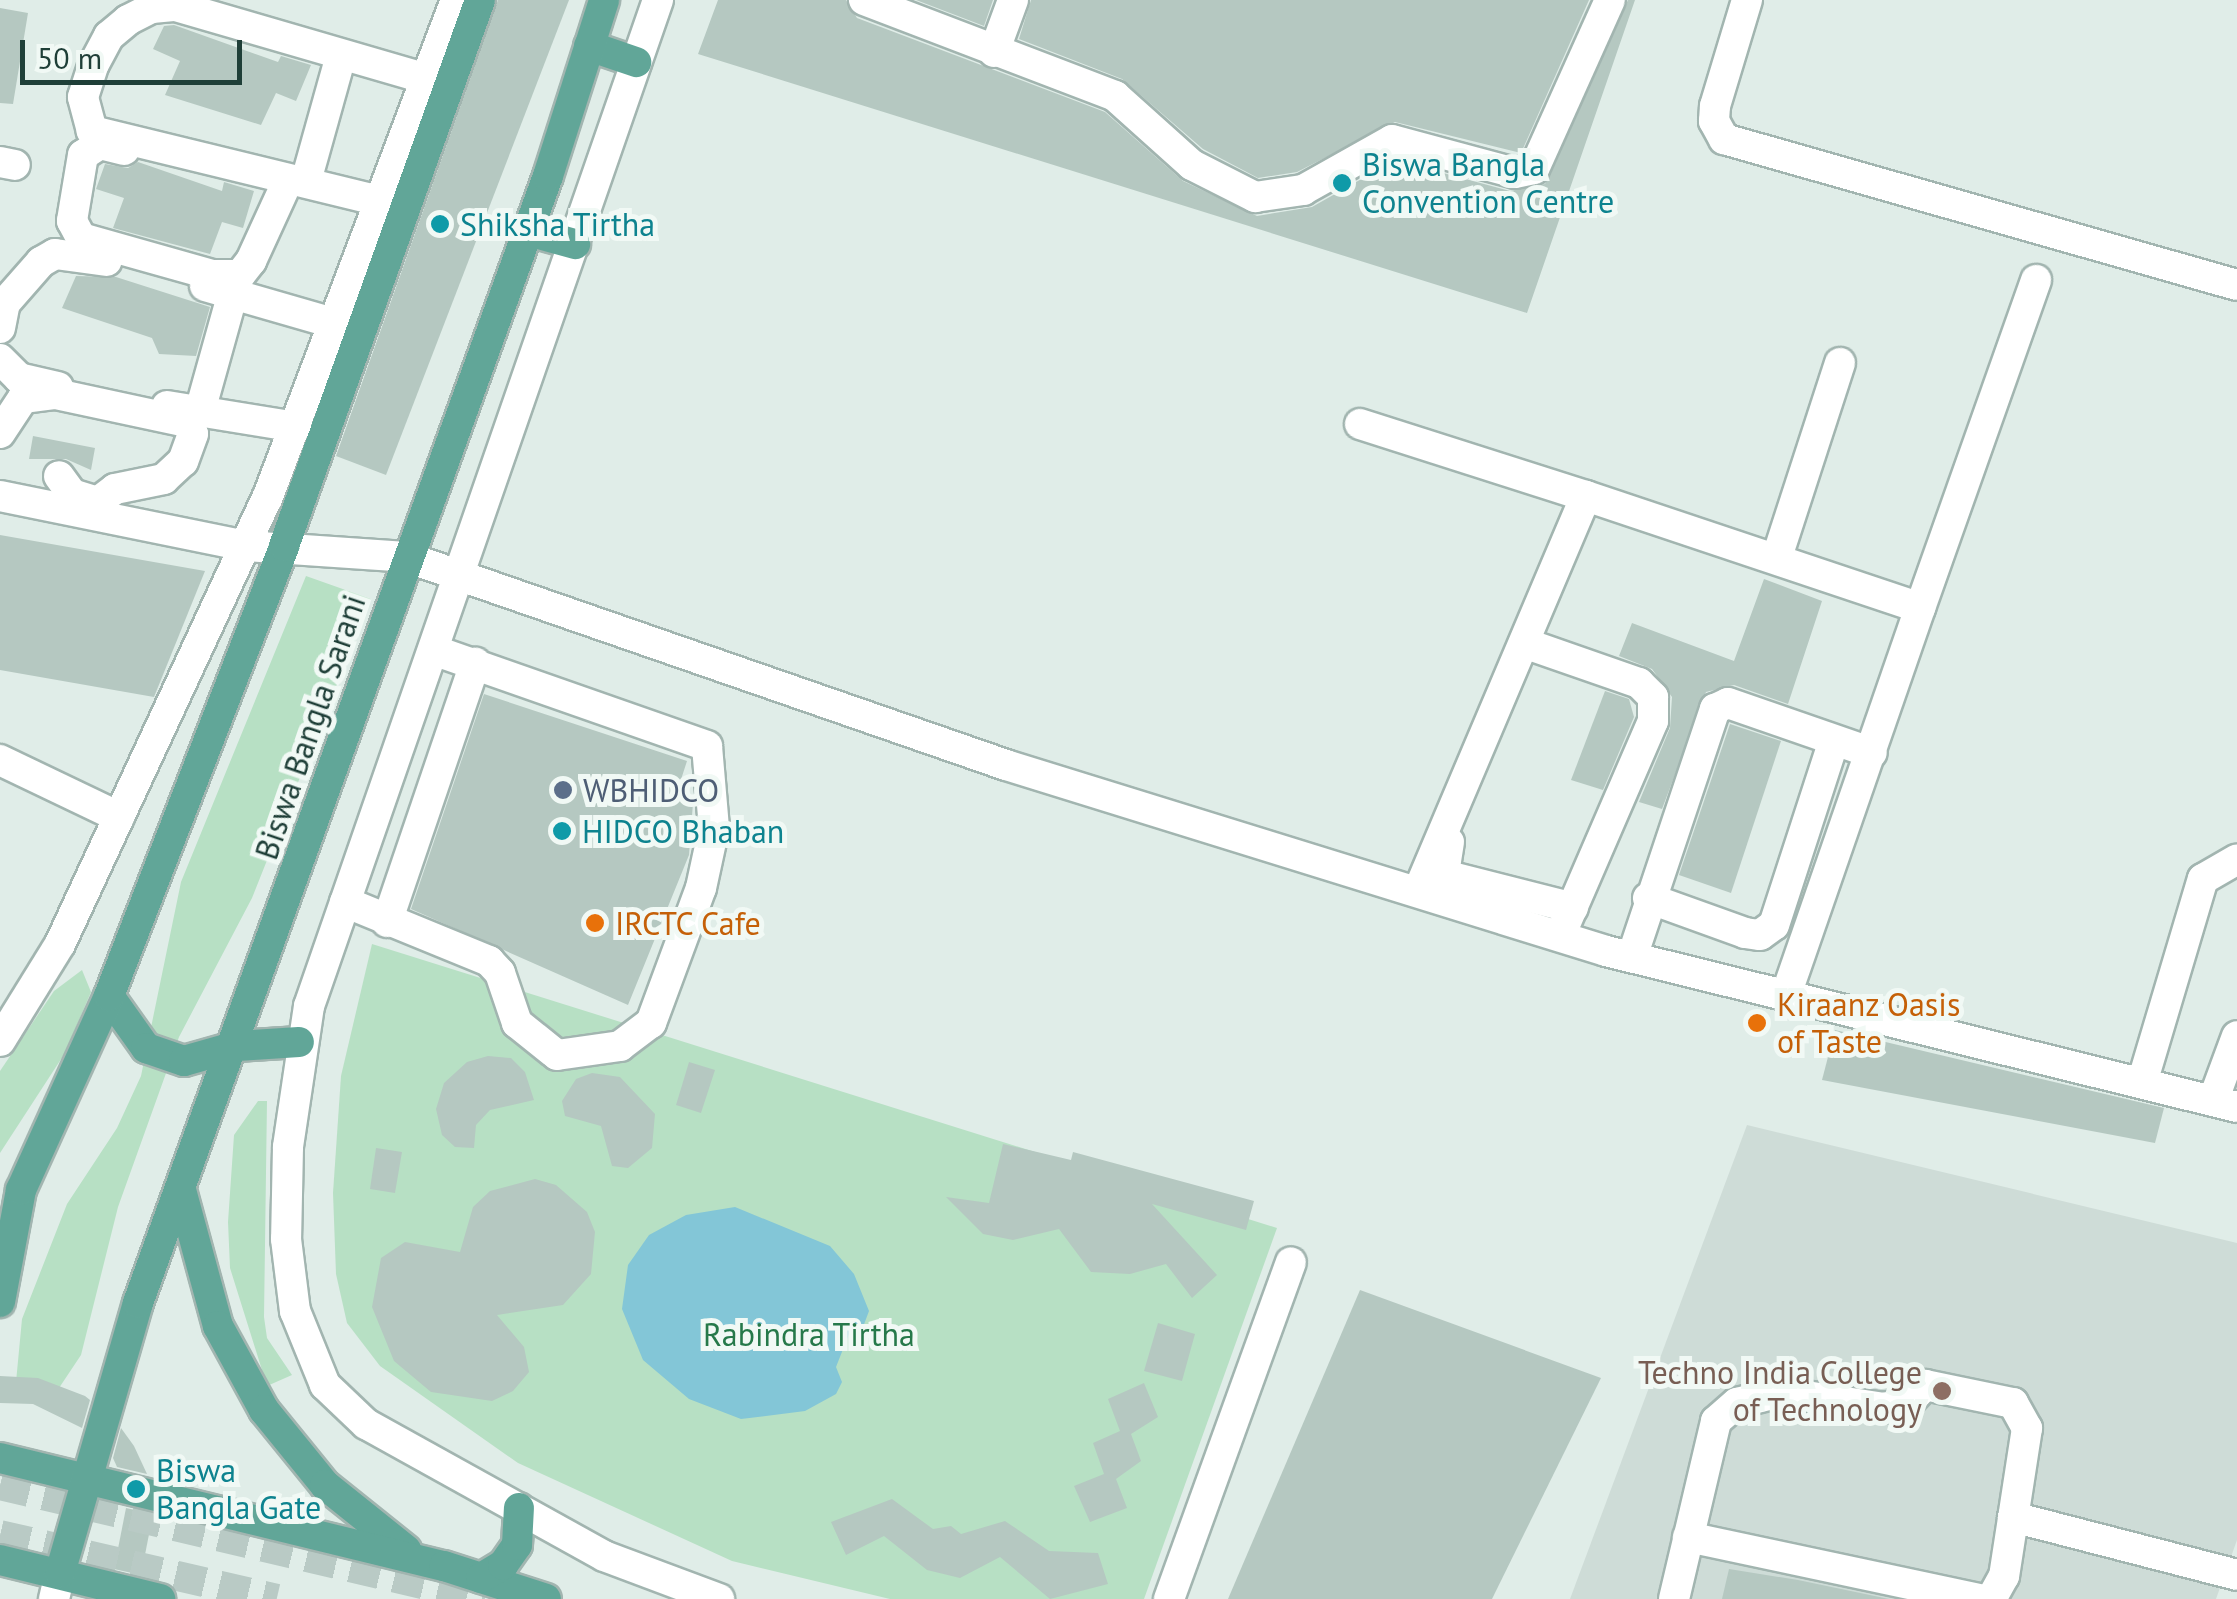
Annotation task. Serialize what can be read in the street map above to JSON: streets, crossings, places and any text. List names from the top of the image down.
{
  "streets": {
    "main road": ["Biswa Bangla Sarani"]
  },
  "parks": ["Rabindra Tirtha"],
  "places": [
    "Biswa Bangla Convention Centre",
    "Shiksha Tirtha",
    "WBHIDCO",
    "HIDCO Bhaban",
    "IRCTC Cafe",
    "Kiraanz Oasis of Taste",
    "Techno India College of Technology",
    "Biswa Bangla Gate"
  ],
  "scale_bar": "50 m"
}
